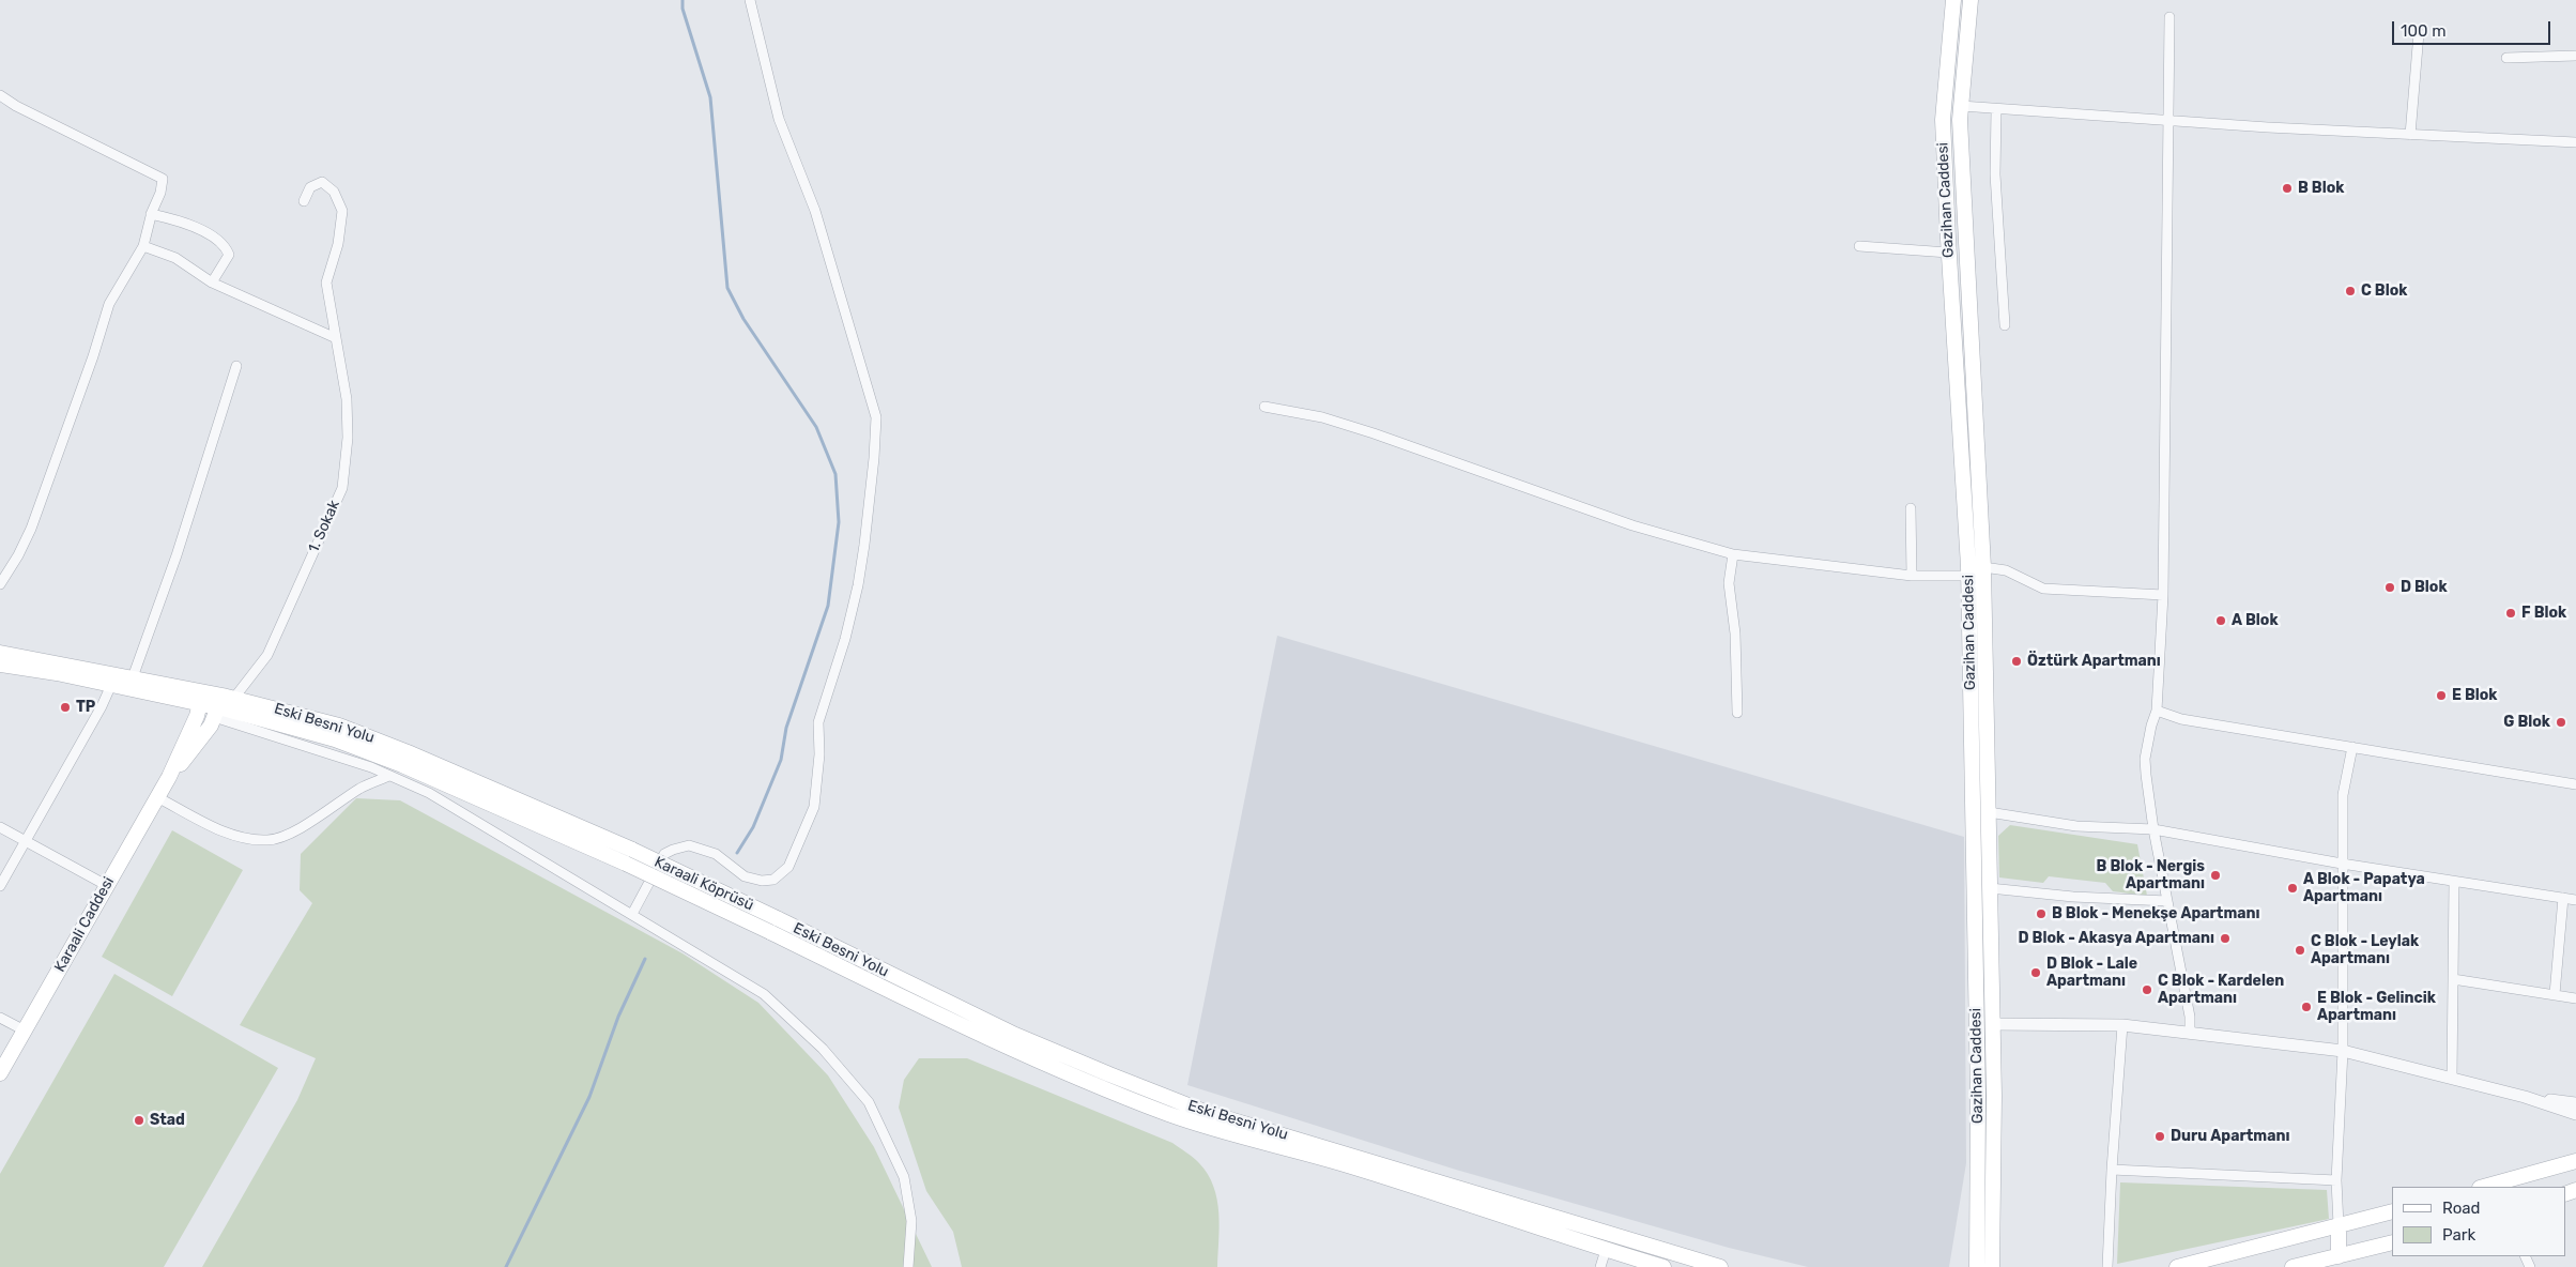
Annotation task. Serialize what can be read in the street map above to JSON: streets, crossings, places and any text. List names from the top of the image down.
{
  "streets": {
    "main road": [
      "Gazihan Caddesi",
      "Eski Besni Yolu",
      "Karaali Köprüsü",
      "Karaali Caddesi"
    ],
    "street": ["1. Sokak"]
  },
  "crossings": [
    ["1. Sokak", "Eski Besni Yolu"],
    ["Eski Besni Yolu", "Karaali Köprüsü"]
  ],
  "places": [
    "B Blok",
    "C Blok",
    "D Blok",
    "F Blok",
    "A Blok",
    "Öztürk Apartmanı",
    "E Blok",
    "TP",
    "G Blok",
    "B Blok - Nergis Apartmanı",
    "A Blok - Papatya Apartmanı",
    "B Blok - Menekşe Apartmanı",
    "D Blok - Akasya Apartmanı",
    "C Blok - Leylak Apartmanı",
    "D Blok - Lale Apartmanı",
    "C Blok - Kardelen Apartmanı",
    "E Blok - Gelincik Apartmanı",
    "Stad",
    "Duru Apartmanı"
  ],
  "legend": ["Road", "Park"],
  "scale_bar": "100 m"
}
